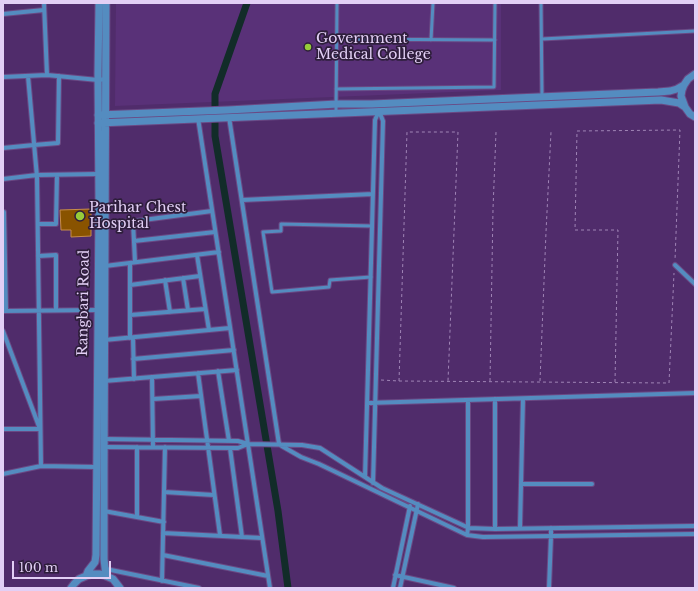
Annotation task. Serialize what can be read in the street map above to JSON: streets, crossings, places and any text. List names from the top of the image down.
{
  "streets": {
    "street": ["Rangbari Road"]
  },
  "places": ["Government Medical College", "Parihar Chest Hospital"],
  "scale_bar": "100 m"
}
